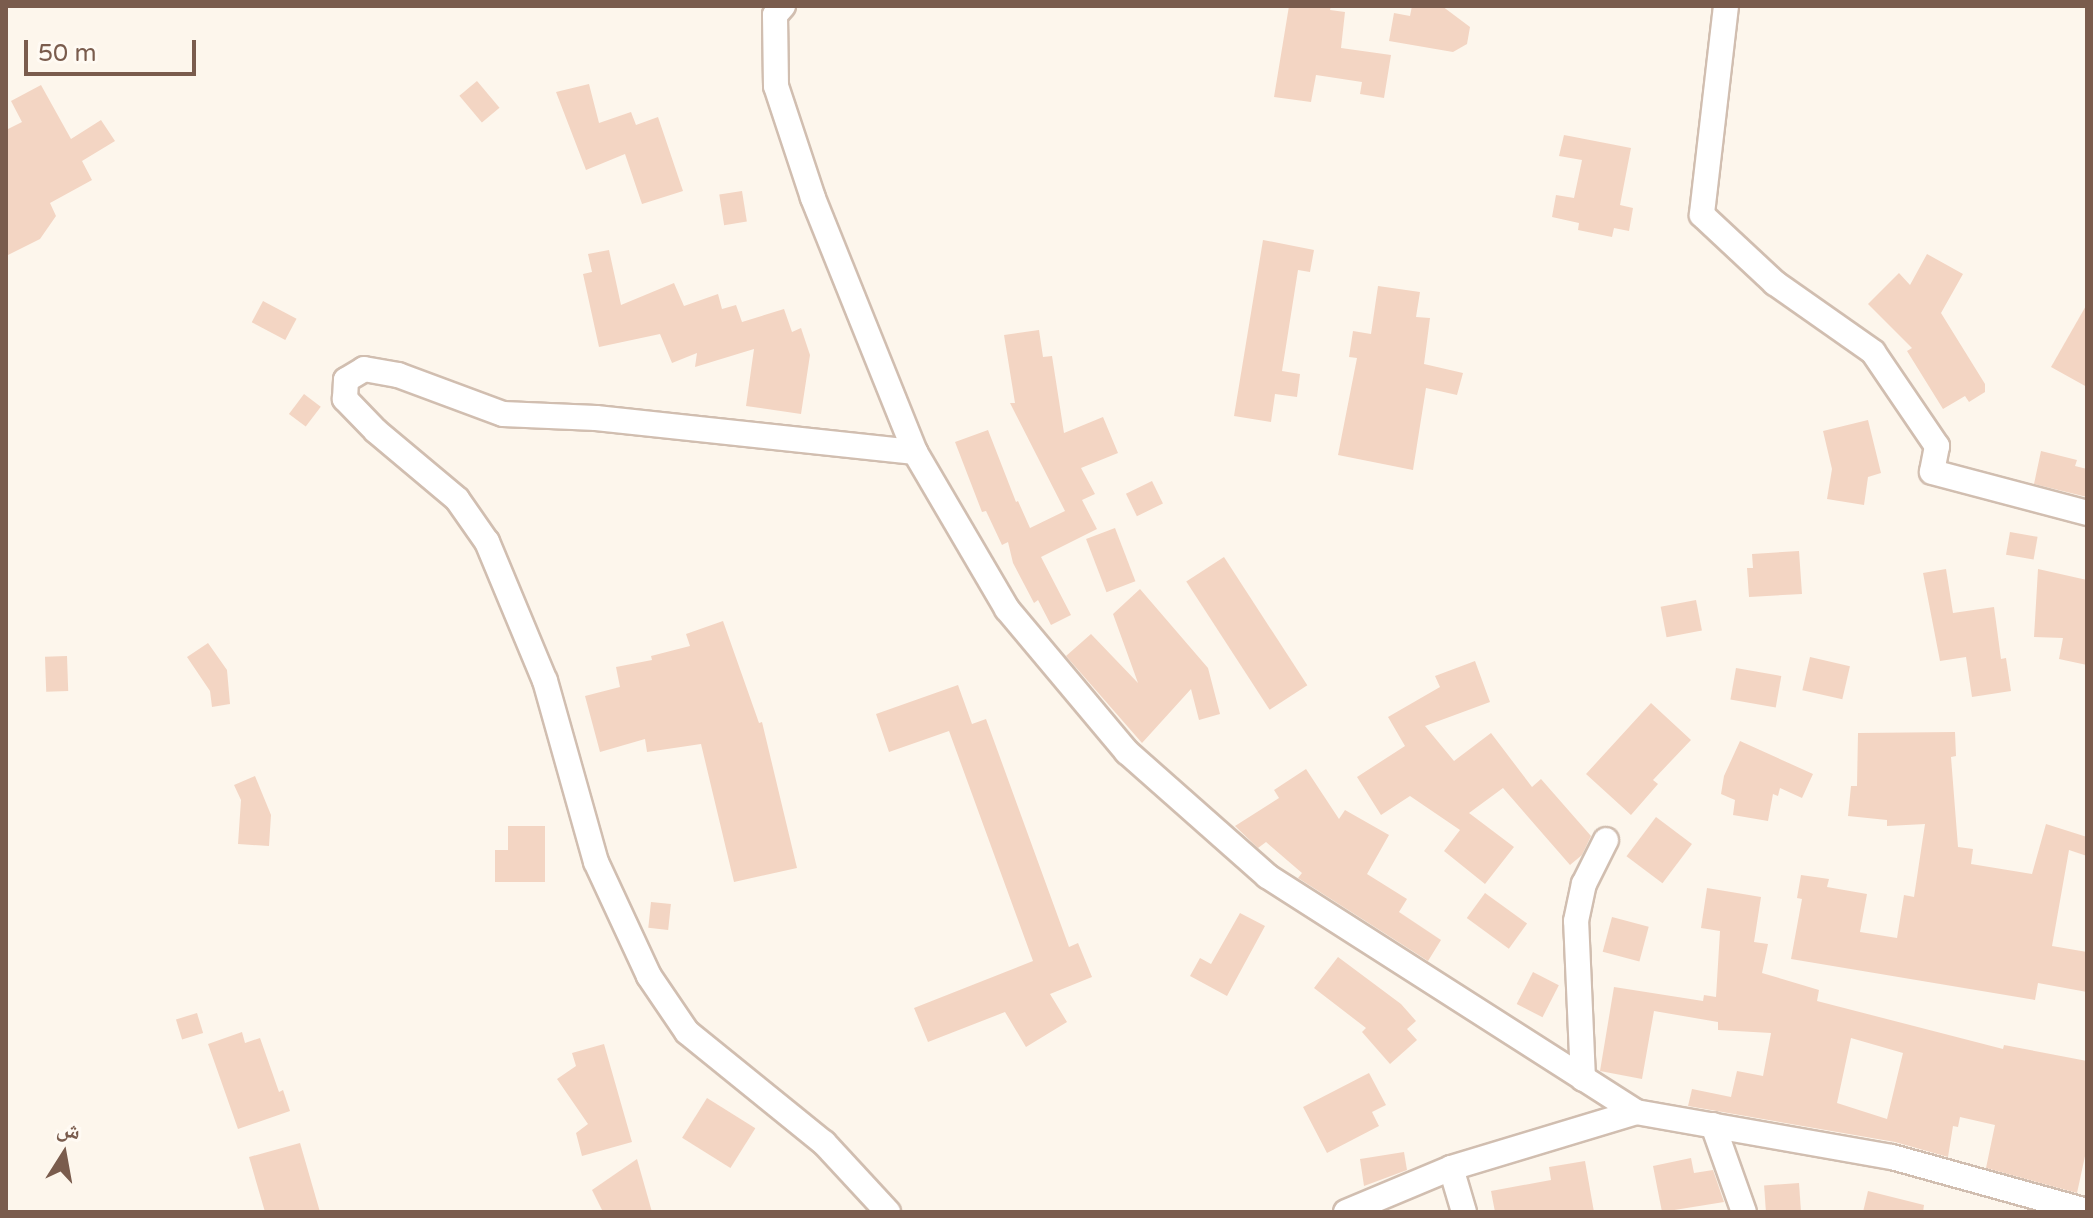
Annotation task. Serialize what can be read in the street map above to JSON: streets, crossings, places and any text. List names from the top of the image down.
{
  "scale_bar": "50 m",
  "north": "top"
}
